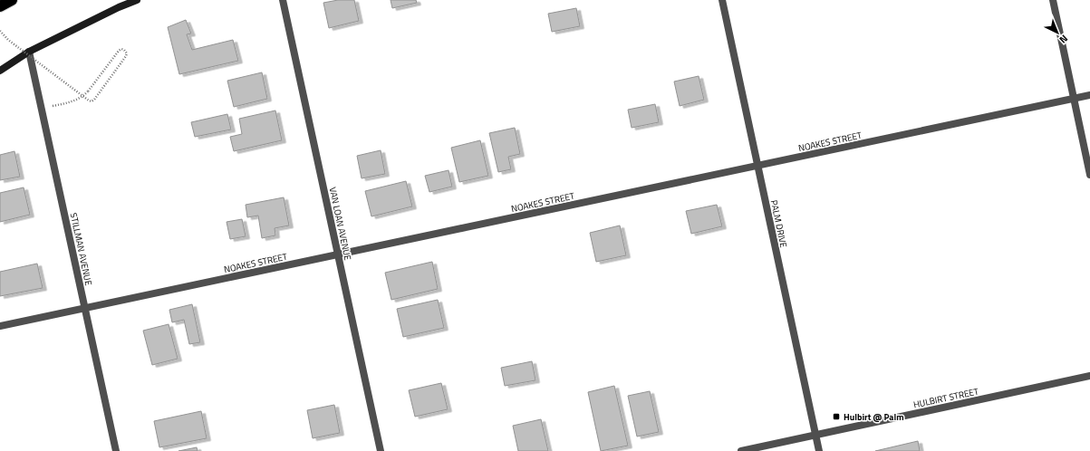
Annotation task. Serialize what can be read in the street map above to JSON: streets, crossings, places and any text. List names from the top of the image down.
{
  "streets": {
    "street": [
      "NOAKES STREET",
      "VAN LOAN AVENUE",
      "PALM DRIVE",
      "STILLMAN AVENUE",
      "HULBIRT STREET"
    ]
  },
  "crossings": [
    ["NOAKES STREET", "VAN LOAN AVENUE"],
    ["NOAKES STREET", "PALM DRIVE"],
    ["NOAKES STREET", "STILLMAN AVENUE"],
    ["PALM DRIVE", "HULBIRT STREET"]
  ],
  "places": {
    "transit": ["Hulbirt @ Palm"]
  },
  "north": "bottom right"
}
